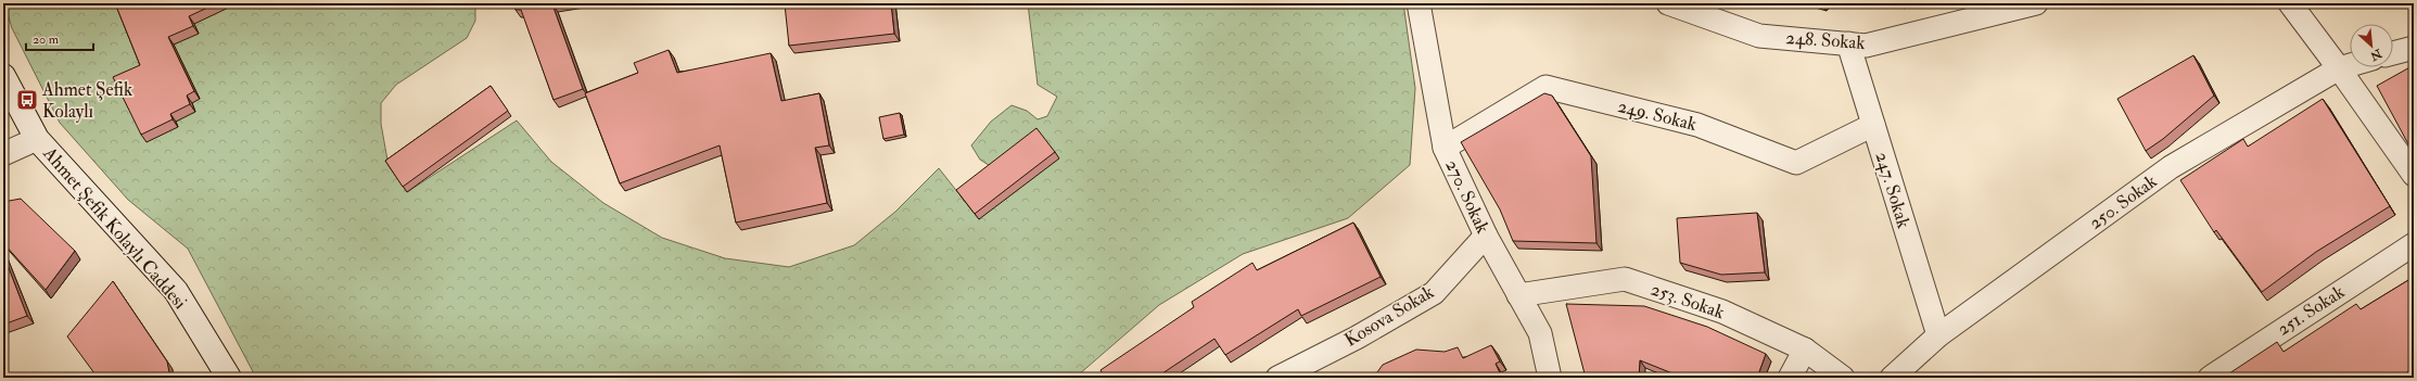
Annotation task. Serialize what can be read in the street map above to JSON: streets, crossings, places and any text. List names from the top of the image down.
{
  "streets": {
    "main road": ["Ahmet Şefik Kolaylı Caddesi"],
    "street": [
      "248. Sokak",
      "249. Sokak",
      "247. Sokak",
      "270. Sokak",
      "250. Sokak",
      "253. Sokak",
      "251. Sokak",
      "Kosova Sokak"
    ]
  },
  "crossings": [
    ["248. Sokak", "247. Sokak"],
    ["249. Sokak", "247. Sokak"],
    ["249. Sokak", "270. Sokak"],
    ["247. Sokak", "250. Sokak"],
    ["270. Sokak", "253. Sokak"],
    ["270. Sokak", "Kosova Sokak"]
  ],
  "places": {
    "bus stop": ["Ahmet Şefik Kolaylı"]
  },
  "scale_bar": "20 m",
  "north": "bottom right"
}
